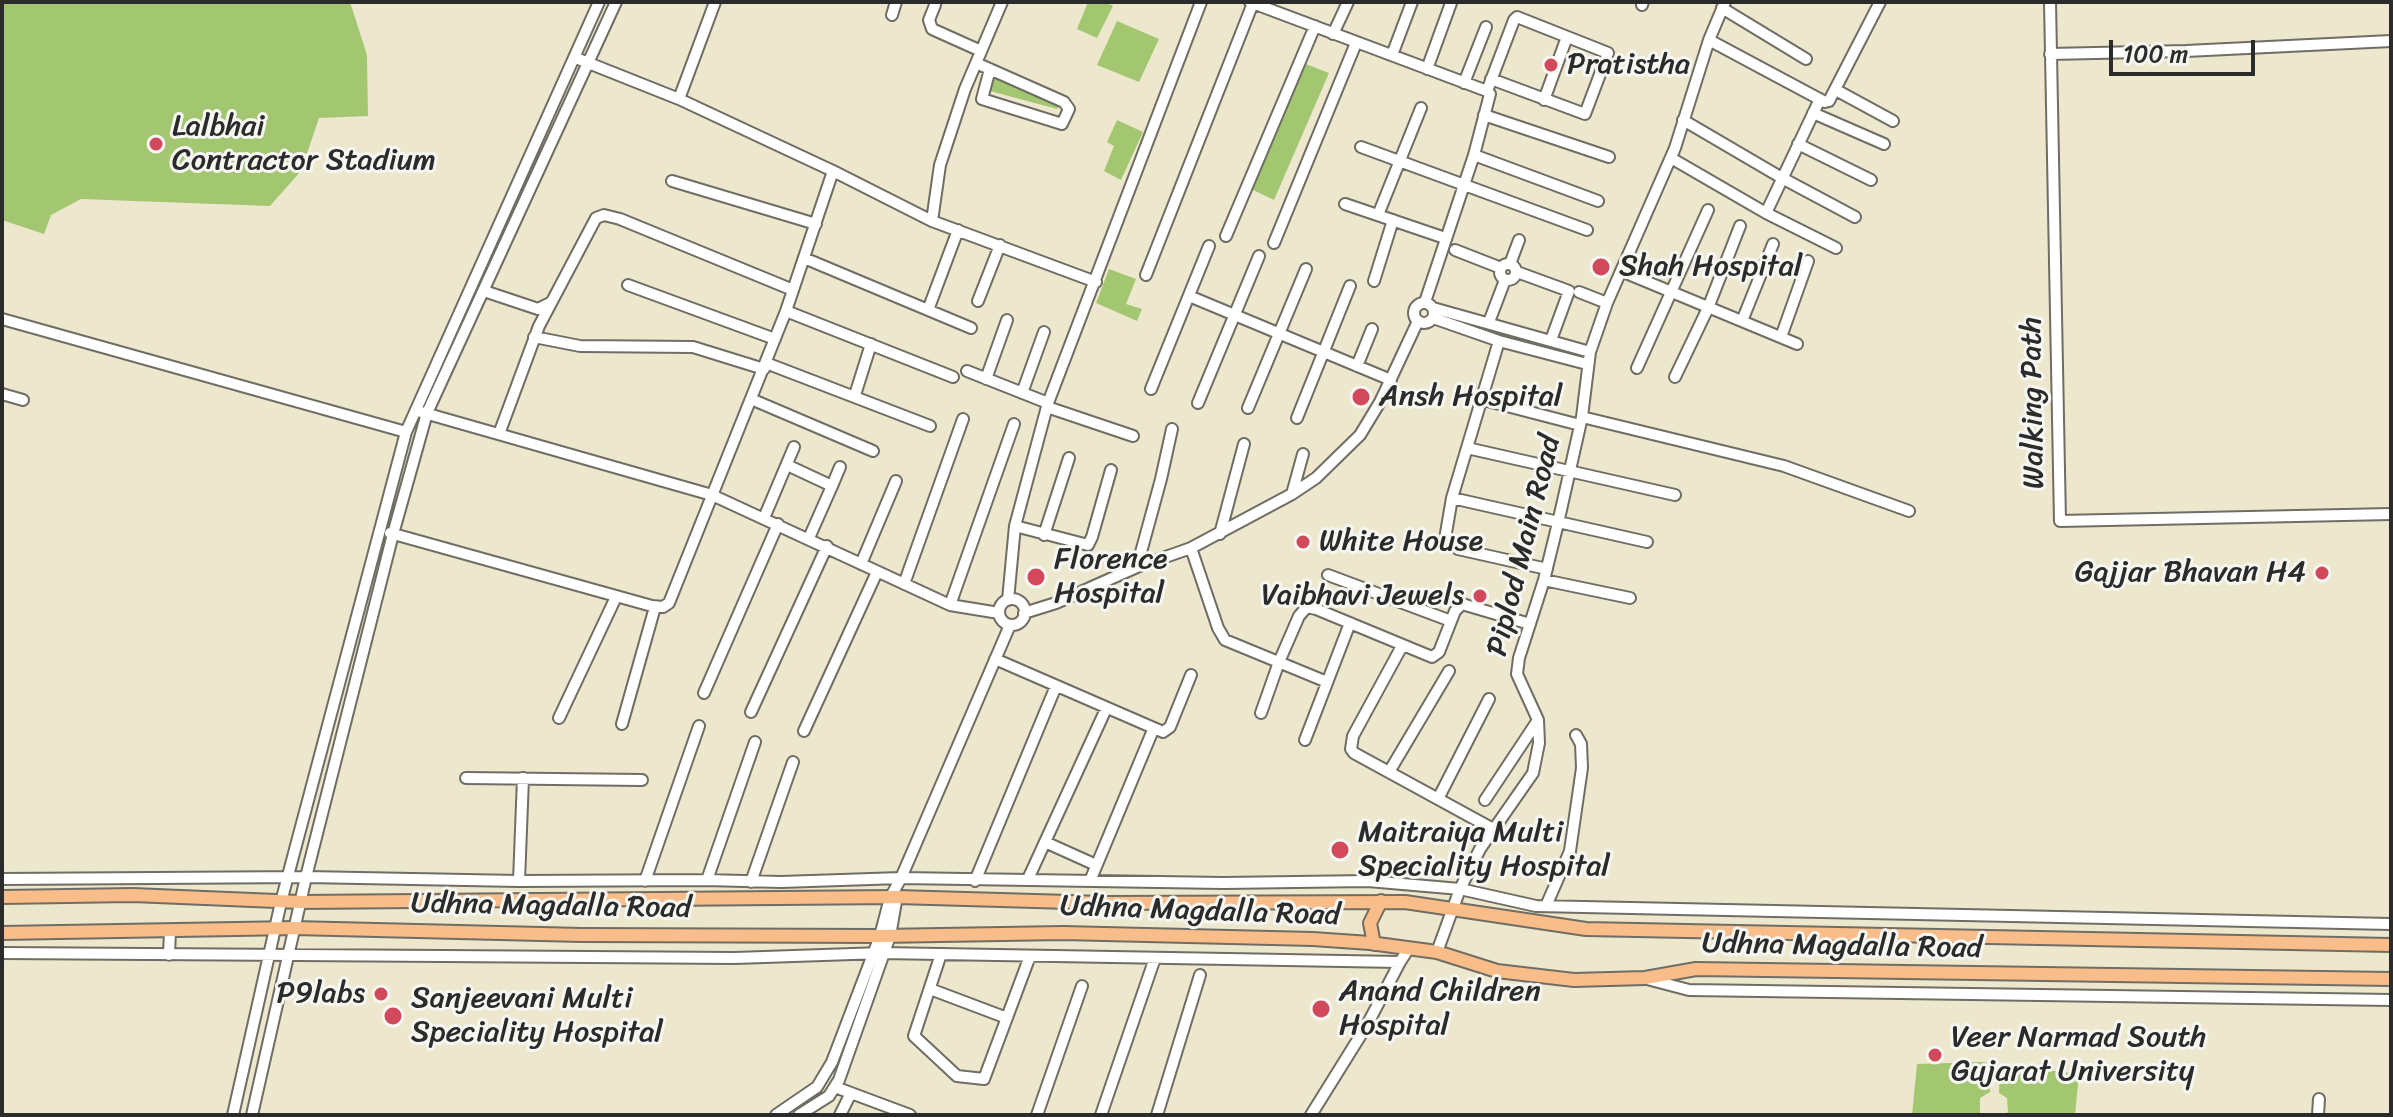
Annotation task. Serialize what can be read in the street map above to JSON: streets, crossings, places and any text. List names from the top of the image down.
{
  "streets": {
    "main road": ["Udhna Magdalla Road"],
    "street": ["Walking Path", "Piplod Main Road"]
  },
  "crossings": [
    ["Piplod Main Road", "Udhna Magdalla Road"]
  ],
  "places": [
    "Pratistha",
    "Lalbhai Contractor Stadium",
    "Shah Hospital",
    "Ansh Hospital",
    "White House",
    "Gajjar Bhavan H4",
    "Florence Hospital",
    "Vaibhavi Jewels",
    "Maitraiya Multi Speciality Hospital",
    "P9labs",
    "Anand Children Hospital",
    "Sanjeevani Multi Speciality Hospital",
    "Veer Narmad South Gujarat University"
  ],
  "scale_bar": "100 m"
}
